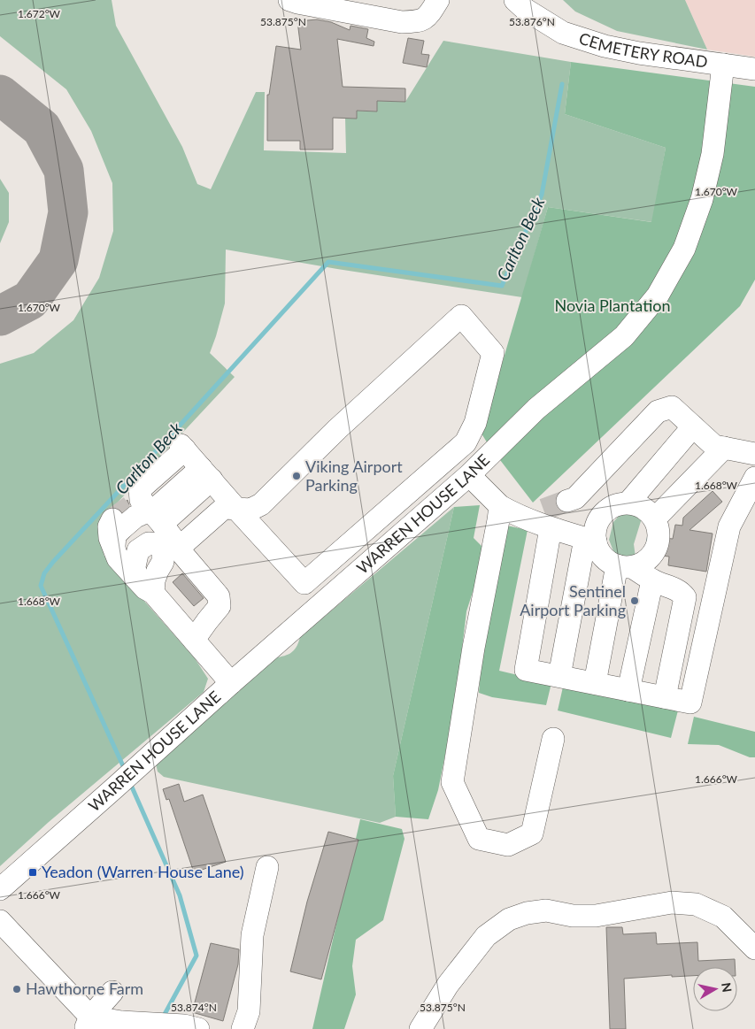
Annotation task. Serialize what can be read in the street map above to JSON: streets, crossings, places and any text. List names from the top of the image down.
{
  "streets": {
    "street": ["CEMETERY ROAD", "WARREN HOUSE LANE"]
  },
  "crossings": [
    ["CEMETERY ROAD", "WARREN HOUSE LANE"]
  ],
  "water": ["Carlton Beck"],
  "parks": ["Novia Plantation"],
  "places": {
    "other": ["Viking Airport Parking", "Sentinel Airport Parking", "Hawthorne Farm"],
    "transit": ["Yeadon (Warren House Lane)"]
  },
  "north": "right",
  "coordinates": [
    "1.672°W",
    "53.875°N",
    "53.876°N",
    "1.670°W",
    "1.668°W",
    "1.666°W",
    "53.874°N"
  ]
}
